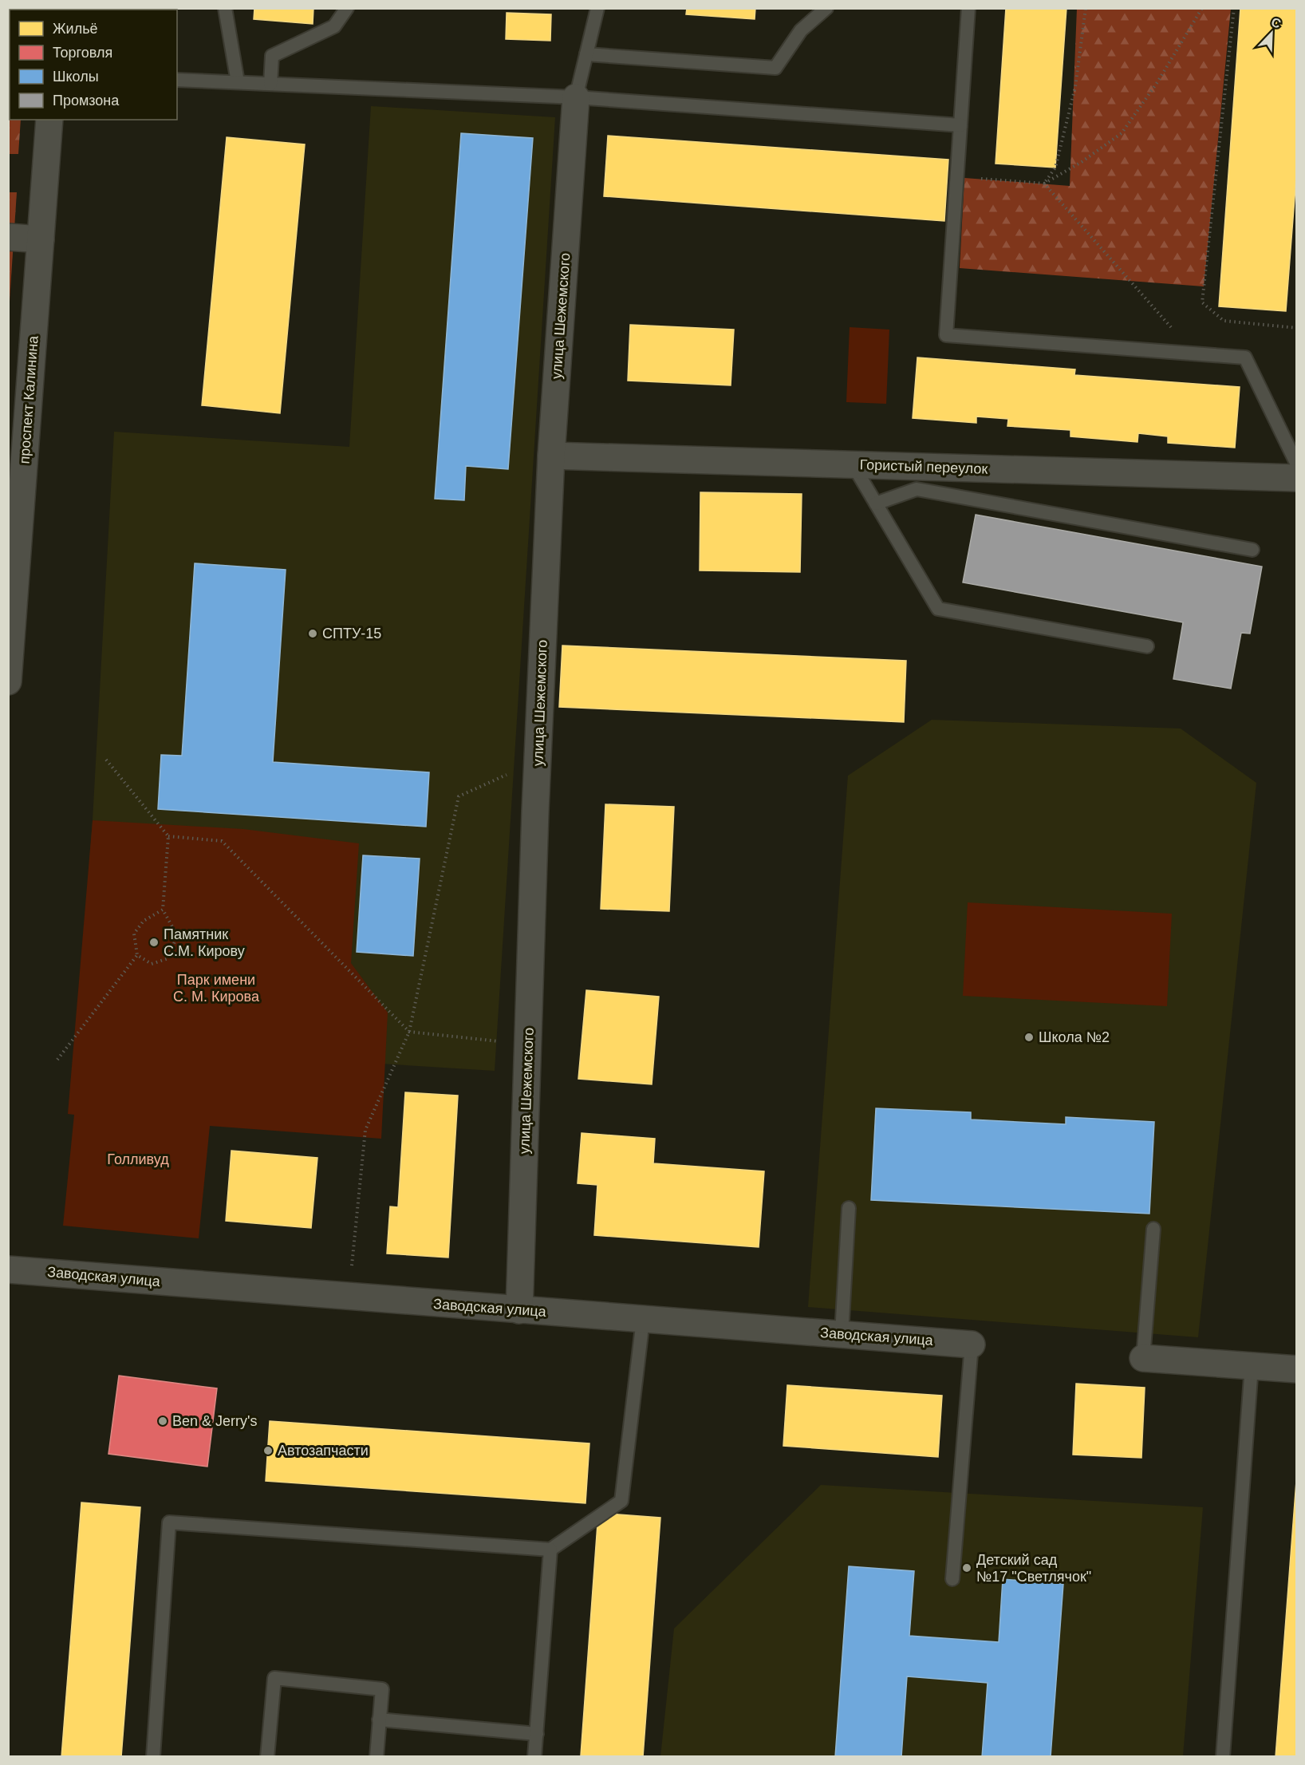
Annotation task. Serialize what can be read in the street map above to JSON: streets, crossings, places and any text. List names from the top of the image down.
{
  "streets": {
    "street": [
      "улица Шежемского",
      "проспект Калинина",
      "Гористый переулок",
      "Заводская улица"
    ]
  },
  "crossings": [
    ["улица Шежемского", "Гористый переулок"],
    ["улица Шежемского", "Заводская улица"]
  ],
  "parks": ["Парк имени С. М. Кирова", "Голливуд"],
  "places": [
    "СПТУ-15",
    "Памятник С.М. Кирову",
    "Школа №2",
    "Ben & Jerry's",
    "Автозапчасти",
    "Детский сад №17 \"Светлячок\""
  ],
  "legend": [
    "Жильё",
    "Торговля",
    "Школы",
    "Промзона"
  ],
  "north": "top right"
}
